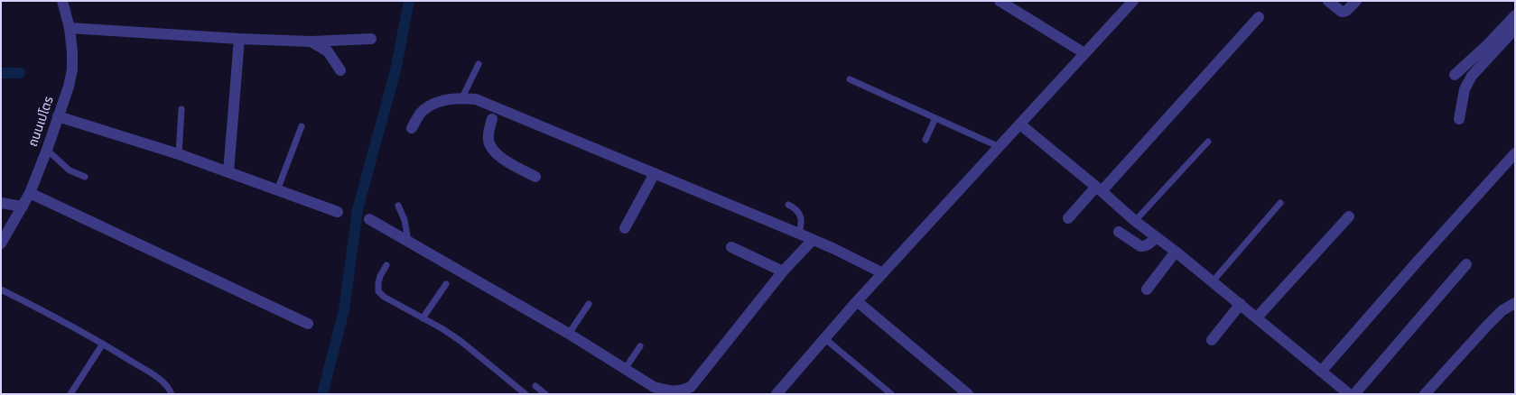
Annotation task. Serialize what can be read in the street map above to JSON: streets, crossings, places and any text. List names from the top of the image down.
{
  "streets": {
    "street": ["ถนนเปโตร"]
  }
}
